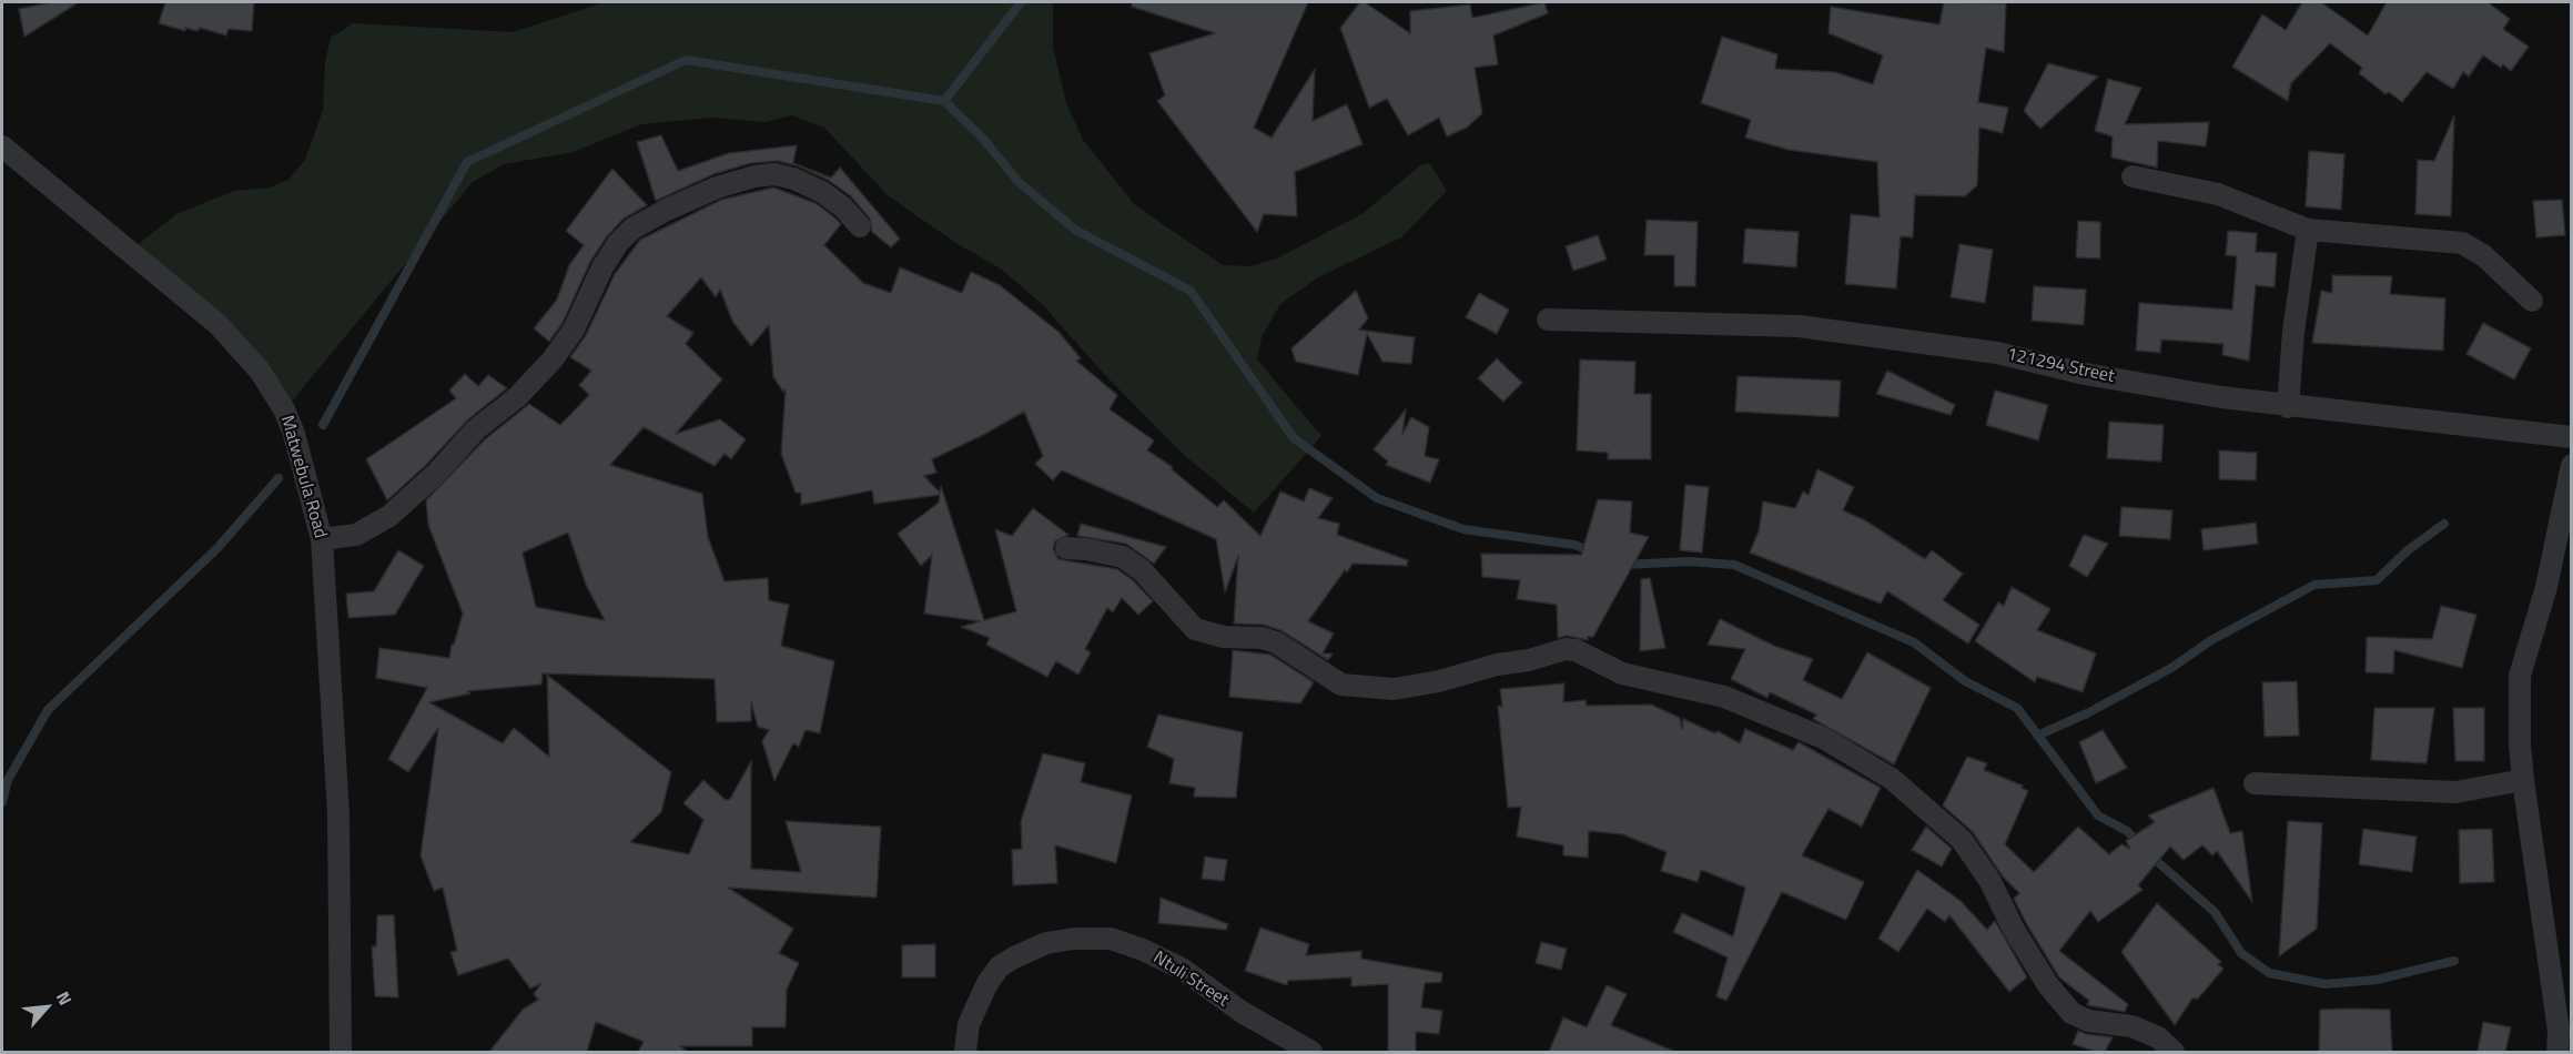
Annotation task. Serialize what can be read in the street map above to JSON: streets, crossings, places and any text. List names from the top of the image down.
{
  "streets": {
    "street": ["121294 Street", "Matwebula Road", "Ntuli Street"]
  },
  "north": "top right"
}
